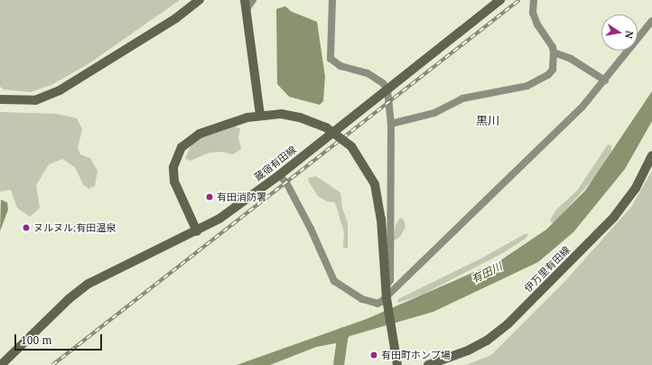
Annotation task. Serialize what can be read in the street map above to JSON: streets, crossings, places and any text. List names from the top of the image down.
{
  "streets": {
    "main road": ["蔵宿有田線", "伊万里有田線"]
  },
  "districts": ["黒川"],
  "water": ["有田川"],
  "places": ["有田消防署", "ヌルヌル;有田温泉", "有田町ホンプ場"],
  "scale_bar": "100 m",
  "north": "right"
}
